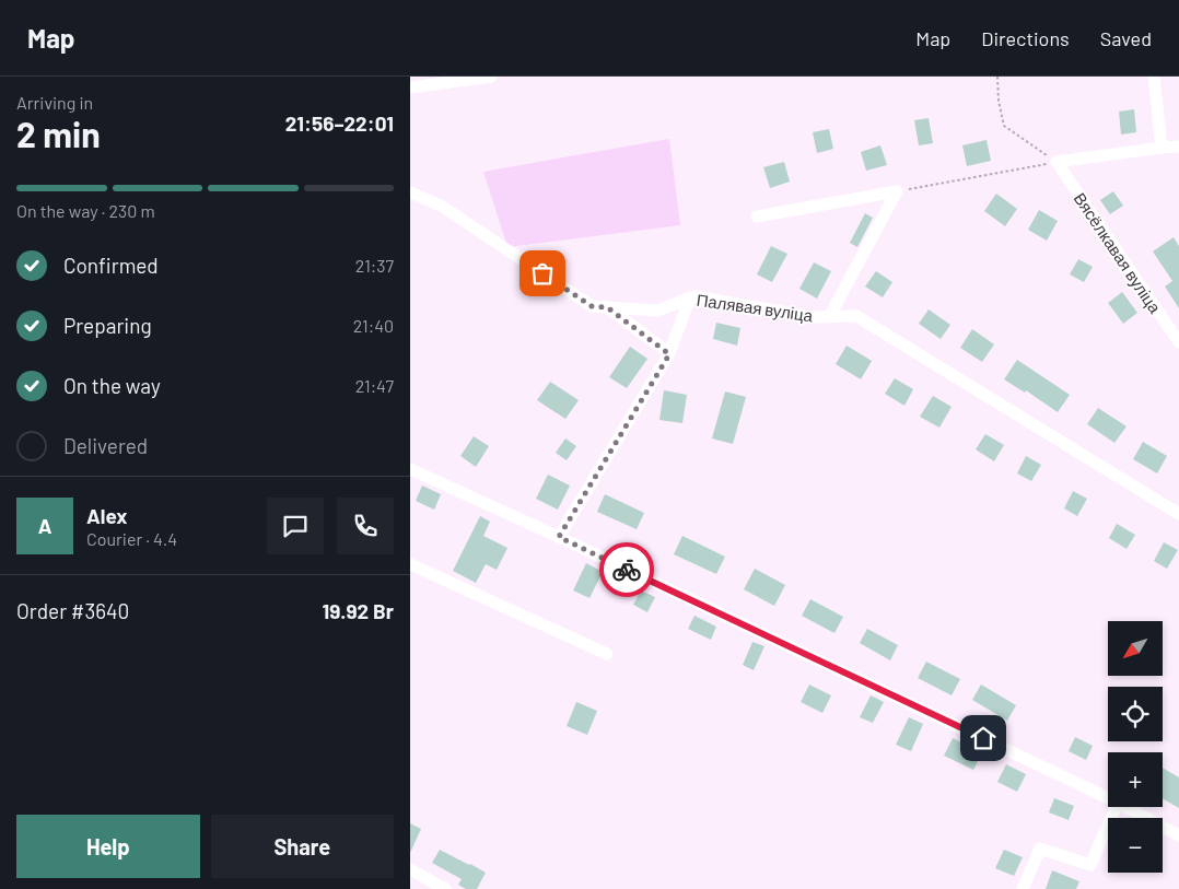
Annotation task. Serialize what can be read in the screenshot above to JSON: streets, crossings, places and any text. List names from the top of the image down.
{
  "streets": {
    "street": ["Вясёлкавая вуліца", "Палявая вуліца"]
  },
  "north": "bottom left",
  "page": {
    "header": "Map",
    "nav": ["Map", "Directions", "Saved"],
    "heading": ["2 min", "Arriving in", "21:56–22:01"],
    "panel": [
      "Alex",
      "Courier · 4.4",
      "Order #3640",
      "19.92 Br"
    ],
    "bar": "On the way · 230 m",
    "list": [
      ["Confirmed", "21:37"],
      ["Preparing", "21:40"],
      ["On the way", "21:47"],
      "Delivered"
    ],
    "round": "A",
    "map_buttons": ["+", "−"],
    "buttons": ["Help", "Share"]
  }
}
